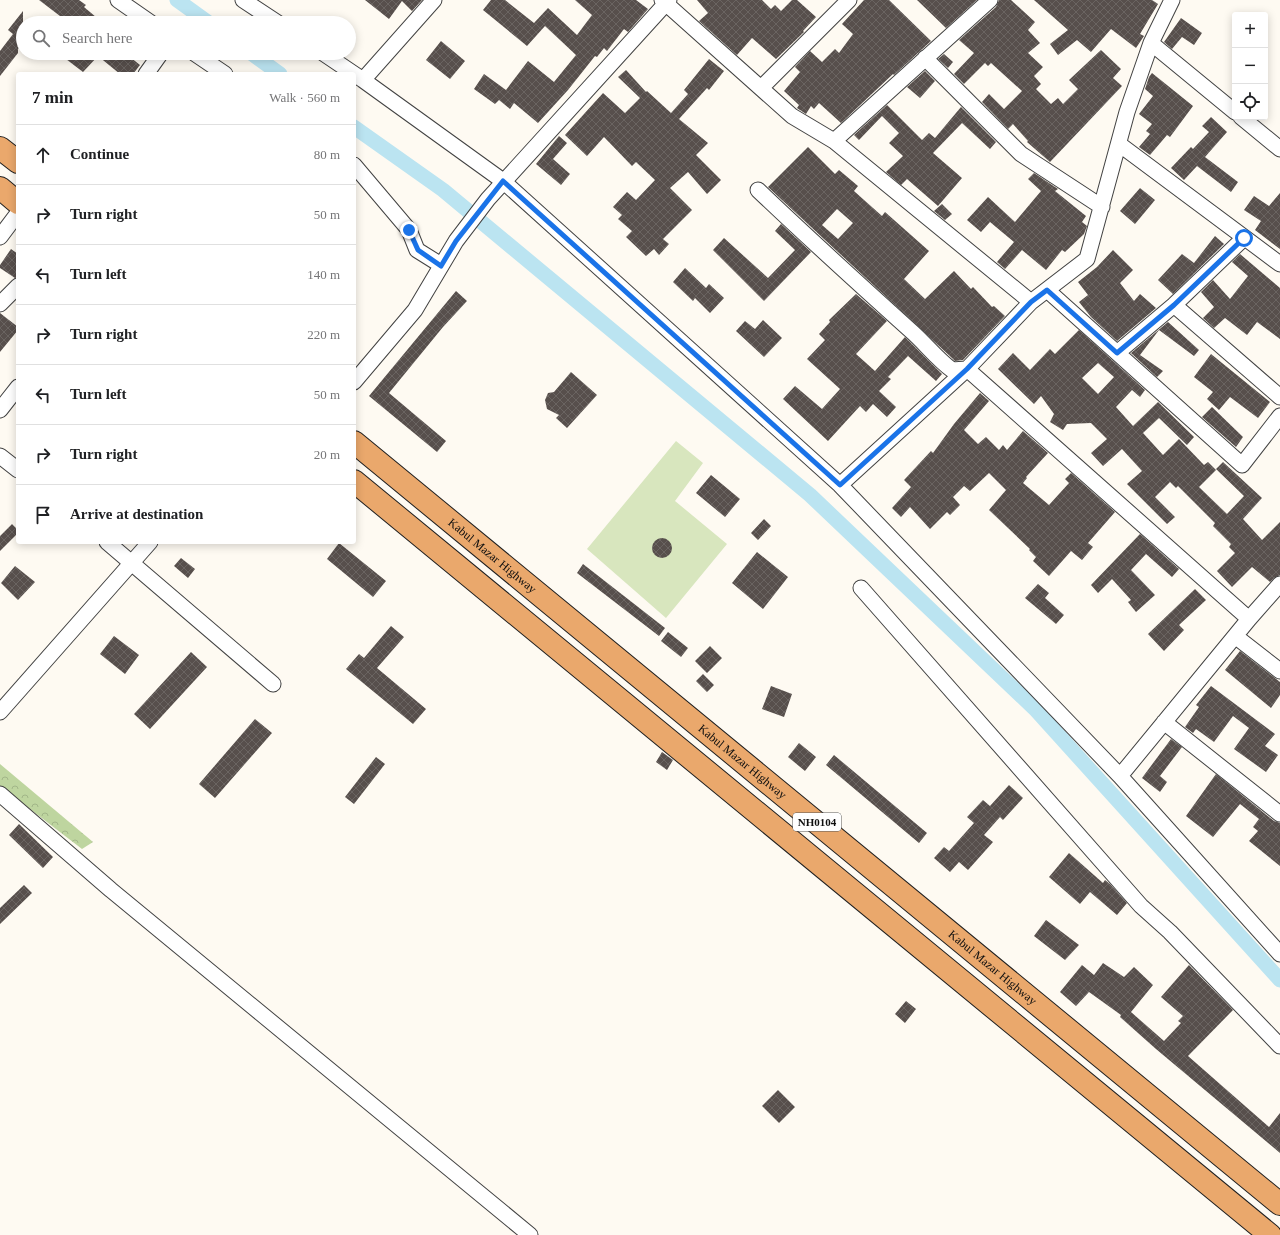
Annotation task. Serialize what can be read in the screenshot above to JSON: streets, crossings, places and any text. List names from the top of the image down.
{
  "streets": {
    "highway": ["Kabul Mazar Highway", "NH0104"]
  },
  "page": {
    "map_buttons": ["+", "−"],
    "search": "Search here",
    "heading": ["7 min", "Walk · 560 m"],
    "list": [
      ["Continue", "80 m"],
      ["Turn right", "50 m"],
      ["Turn left", "140 m"],
      ["Turn right", "220 m"],
      ["Turn left", "50 m"],
      ["Turn right", "20 m"],
      "Arrive at destination"
    ]
  }
}
